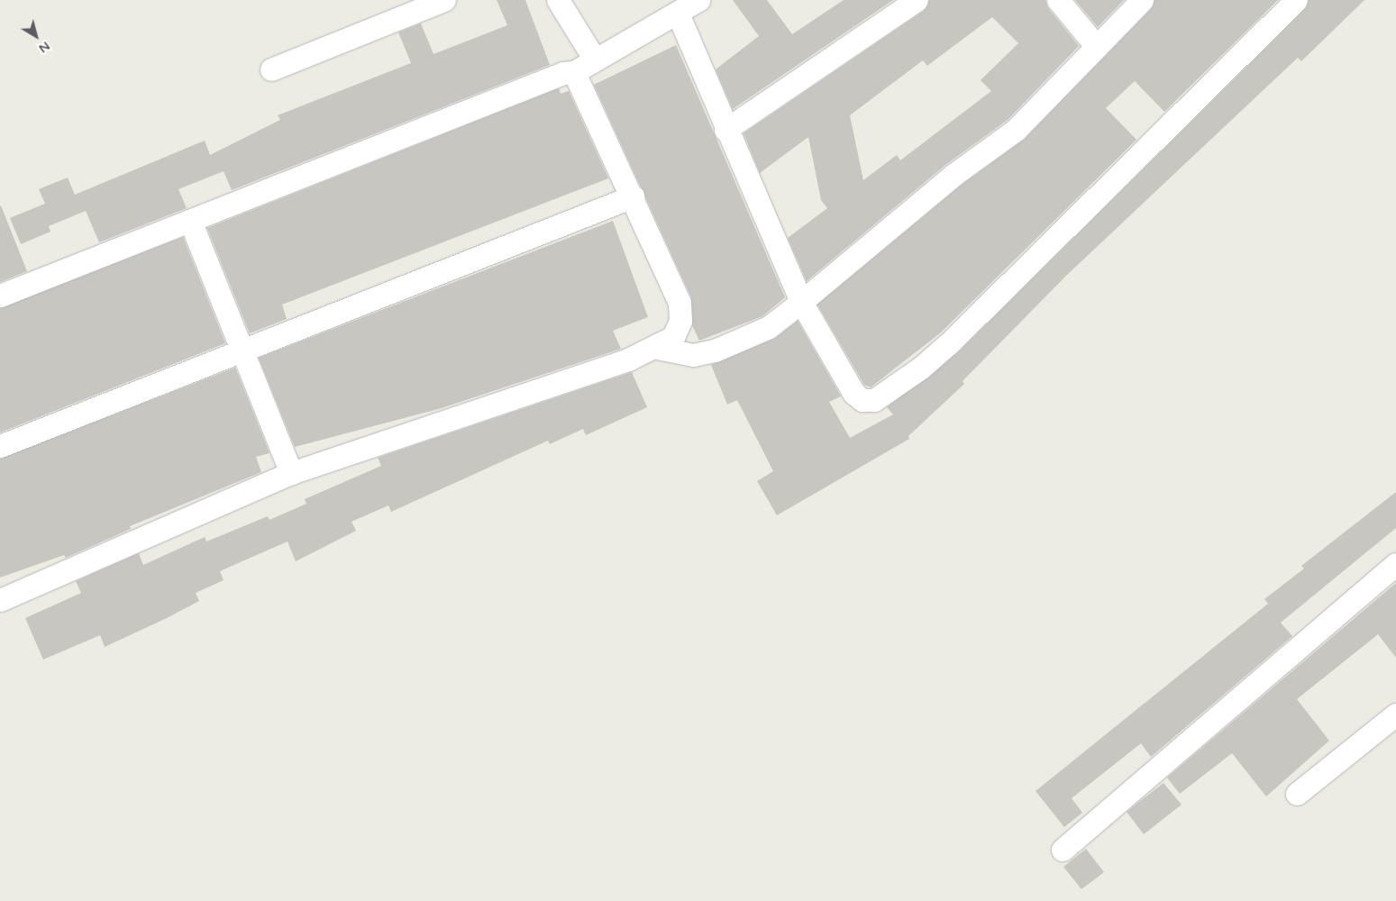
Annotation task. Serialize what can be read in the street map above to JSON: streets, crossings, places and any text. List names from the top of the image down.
{
  "north": "bottom right"
}
